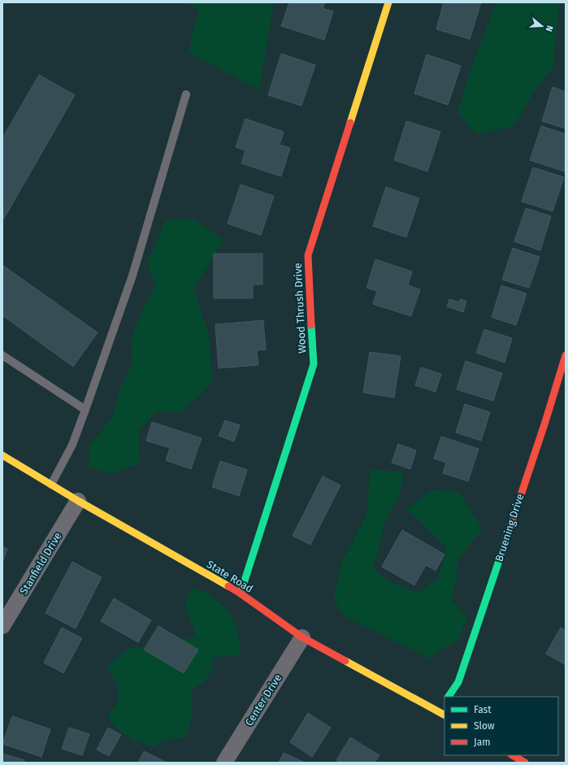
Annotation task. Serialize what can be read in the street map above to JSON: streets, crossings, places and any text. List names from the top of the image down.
{
  "streets": {
    "street": [
      "Wood Thrush Drive",
      "Bruening Drive",
      "Stanfield Drive",
      "State Road",
      "Center Drive"
    ]
  },
  "crossings": [
    ["Wood Thrush Drive", "State Road"],
    ["Stanfield Drive", "State Road"],
    ["State Road", "Center Drive"]
  ],
  "legend": ["Fast", "Slow", "Jam"],
  "north": "right"
}
